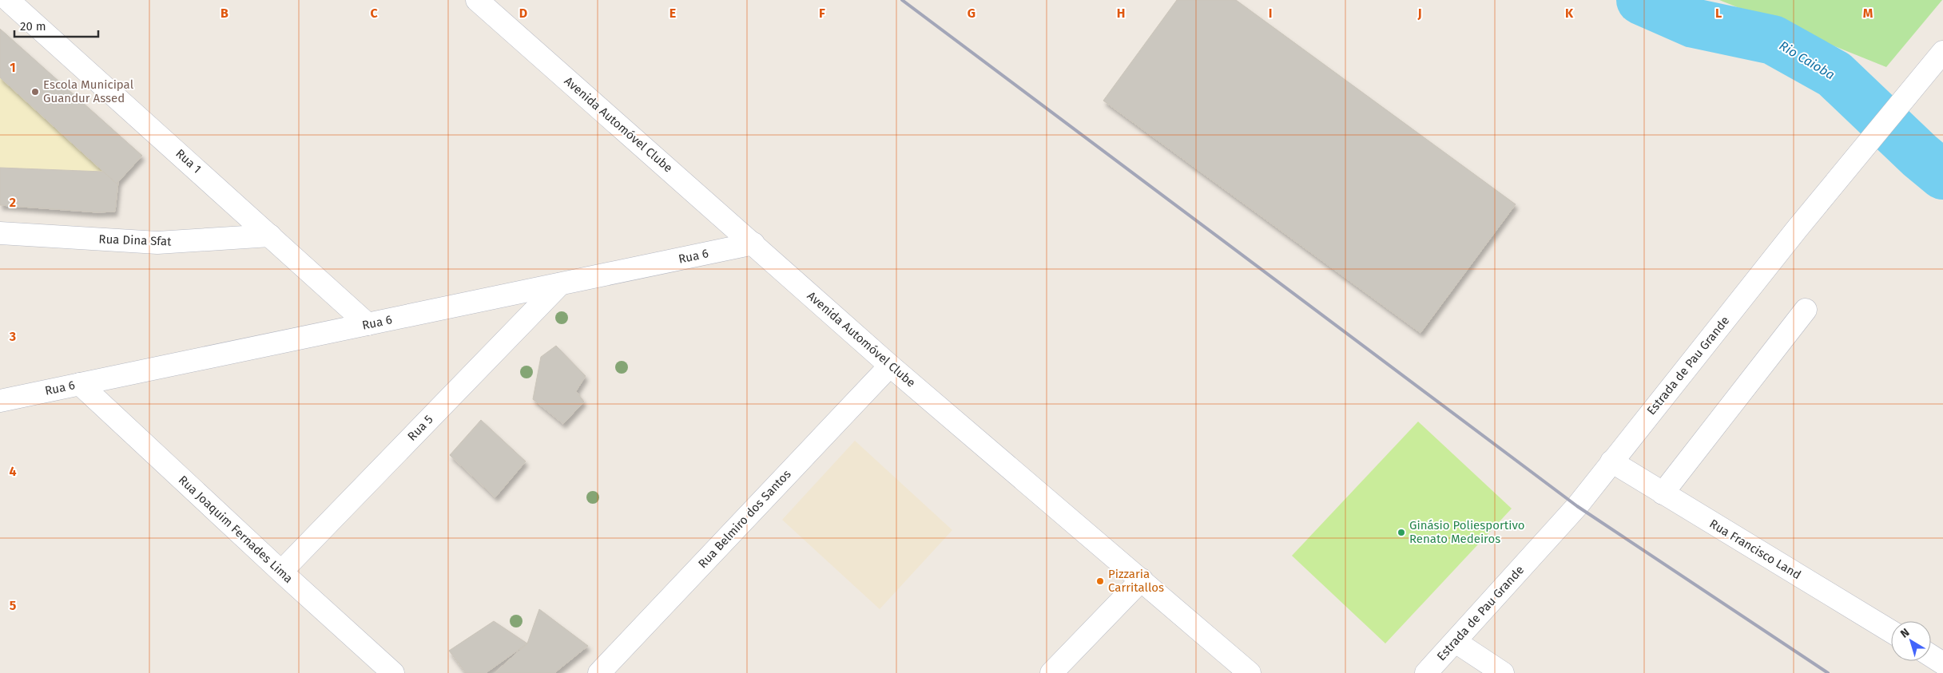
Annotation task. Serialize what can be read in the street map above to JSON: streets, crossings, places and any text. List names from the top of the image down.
{
  "streets": {
    "street": [
      "Avenida Automóvel Clube",
      "Rua 1",
      "Rua Dina Sfat",
      "Rua 6",
      "Estrada de Pau Grande",
      "Rua 5",
      "Rua Belmiro dos Santos",
      "Rua Joaquim Fernades Lima",
      "Rua Francisco Land"
    ]
  },
  "crossings": [
    ["Avenida Automóvel Clube", "Rua 6"],
    ["Avenida Automóvel Clube", "Rua Belmiro dos Santos"],
    ["Rua 1", "Rua Dina Sfat"],
    ["Rua 1", "Rua 6"],
    ["Rua 6", "Rua 5"],
    ["Rua 6", "Rua Joaquim Fernades Lima"],
    ["Estrada de Pau Grande", "Rua Francisco Land"],
    ["Rua 5", "Rua Joaquim Fernades Lima"]
  ],
  "water": ["Rio Caioba"],
  "places": ["Escola Municipal Guandur Assed", "Ginásio Poliesportivo Renato Medeiros", "Pizzaria Carritallos"],
  "scale_bar": "20 m",
  "north": "top left",
  "grid": {
    "columns": [
      "B",
      "C",
      "D",
      "E",
      "F",
      "G",
      "H",
      "I",
      "J",
      "K",
      "L",
      "M"
    ],
    "rows": [
      "1",
      "2",
      "3",
      "4",
      "5"
    ]
  }
}
